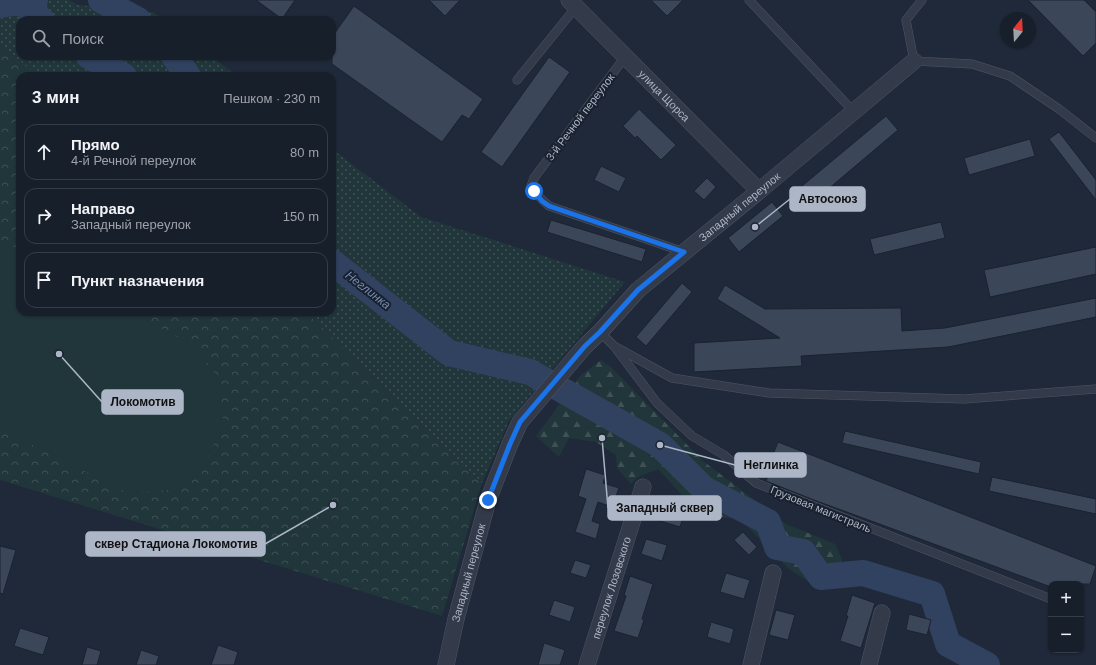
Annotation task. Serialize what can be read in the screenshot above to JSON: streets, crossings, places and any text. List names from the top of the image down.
{
  "streets": {
    "street": ["улица Щорса", "Западный переулок", "переулок Лозовского"],
    "lane": ["3-й Речной переулок", "Грузовая магистраль"]
  },
  "crossings": [
    ["улица Щорса", "3-й Речной переулок"],
    ["улица Щорса", "Западный переулок"],
    ["3-й Речной переулок", "Западный переулок"]
  ],
  "water": ["Неглинка"],
  "places": [
    "Автосоюз",
    "Локомотив",
    "Западный сквер",
    "Неглинка",
    "сквер Стадиона Локомотив"
  ],
  "north": "top",
  "page": {
    "search": "Поиск",
    "heading": ["3 мин", "Пешком · 230 m"],
    "list": [
      ["Прямо", "4-й Речной переулок", "80 m"],
      ["Направо", "Западный переулок", "150 m"],
      "Пункт назначения"
    ],
    "map_buttons": ["+", "−"]
  }
}
